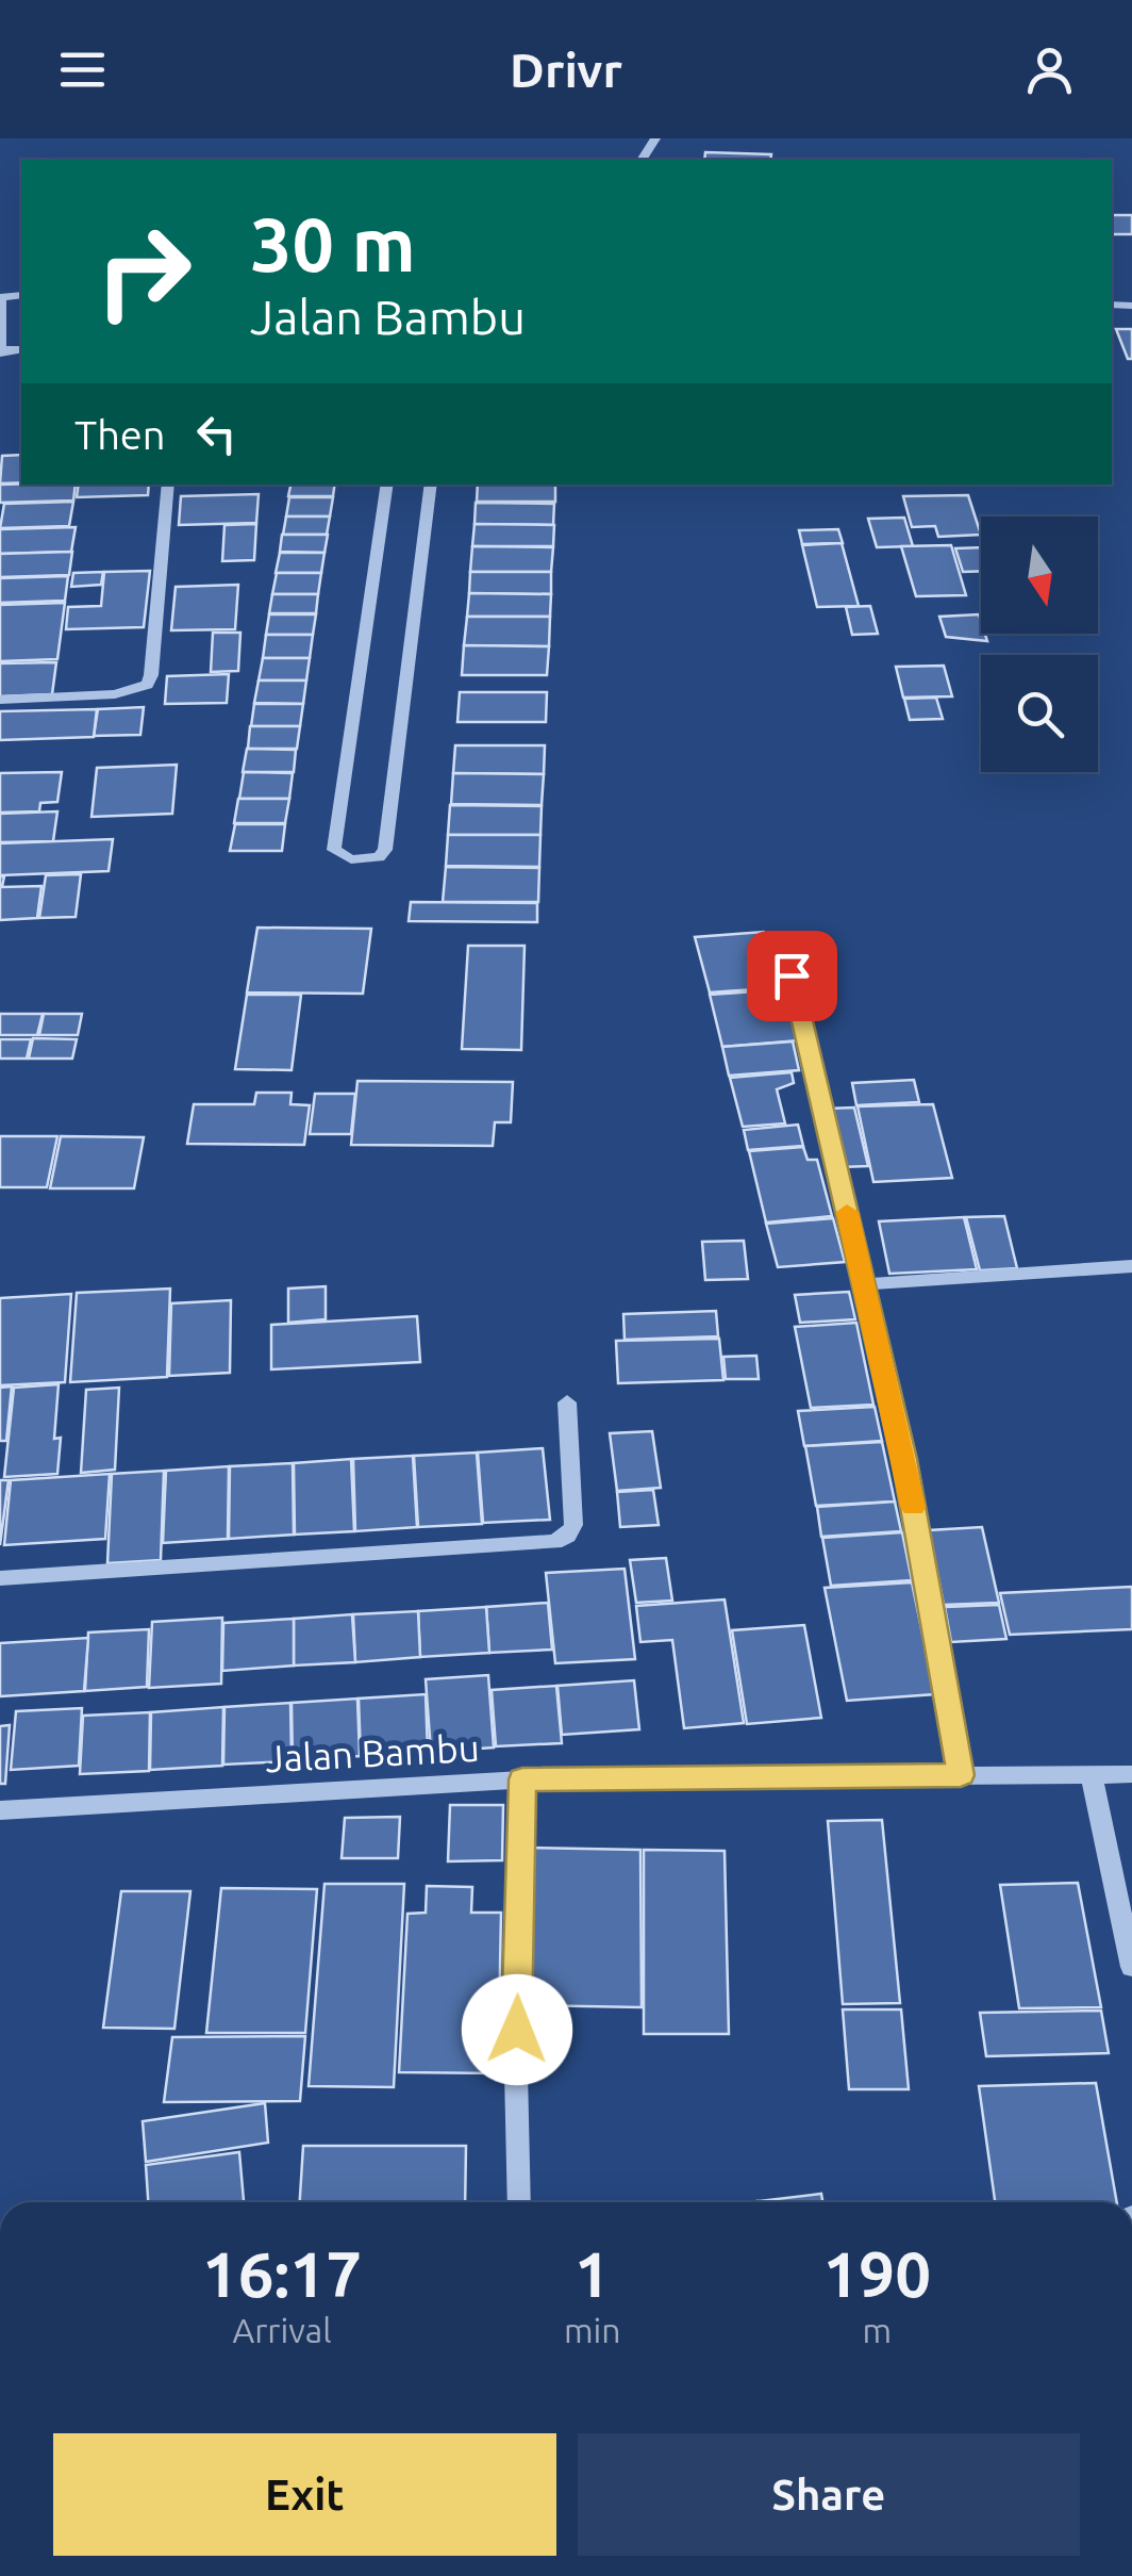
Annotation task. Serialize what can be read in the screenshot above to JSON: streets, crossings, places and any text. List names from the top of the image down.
{
  "streets": {
    "street": ["Jalan Bambu"]
  },
  "north": "bottom",
  "page": {
    "header": "Drivr",
    "turn": ["30 m", "Jalan Bambu"],
    "then": "Then",
    "eta": [
      "16:17",
      "Arrival",
      "1",
      "min",
      "190",
      "m"
    ],
    "buttons": ["Exit", "Share"]
  }
}
